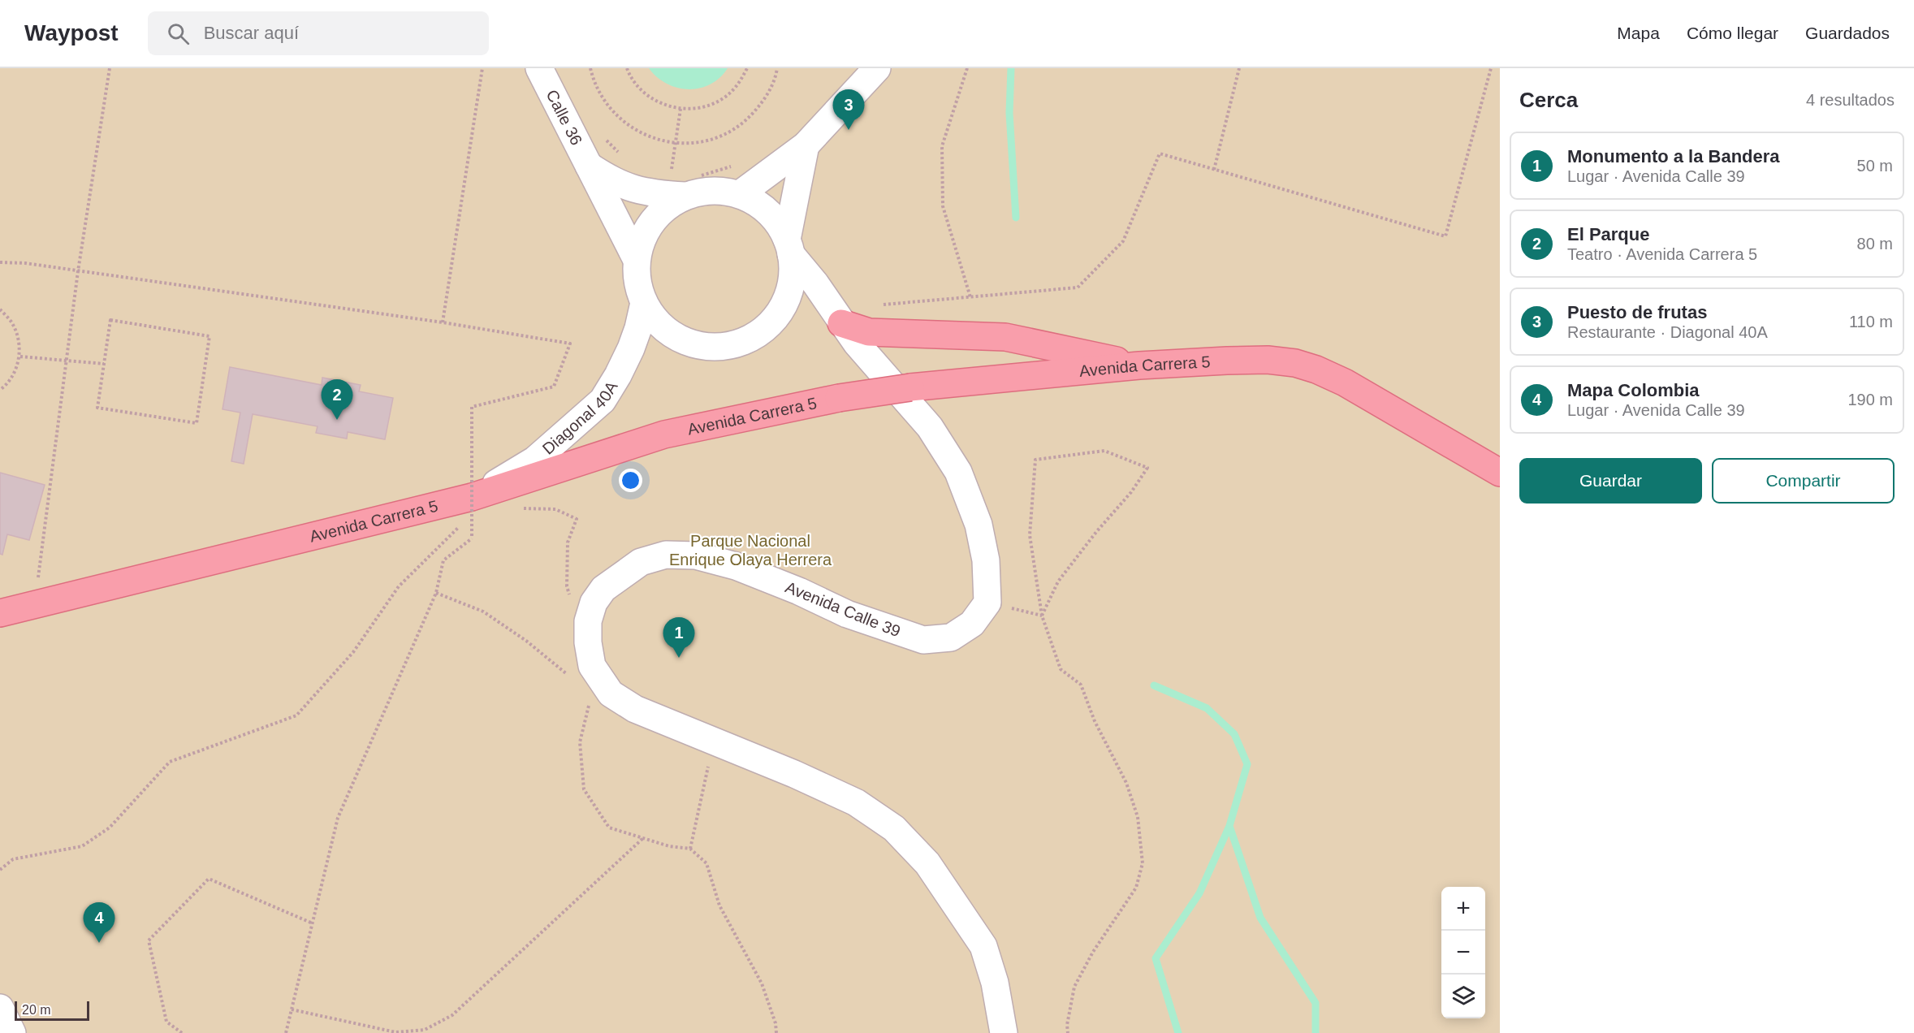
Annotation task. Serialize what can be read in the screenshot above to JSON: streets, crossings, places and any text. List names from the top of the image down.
{
  "streets": {
    "main road": ["Avenida Carrera 5"],
    "street": ["Calle 36", "Diagonal 40A", "Avenida Calle 39"]
  },
  "crossings": [
    ["Calle 36", "Diagonal 40A"],
    ["Avenida Carrera 5", "Diagonal 40A"]
  ],
  "parks": ["Parque Nacional Enrique Olaya Herrera"],
  "scale_bar": "20 m",
  "page": {
    "header": "Waypost",
    "search": "Buscar aquí",
    "nav": ["Mapa", "Cómo llegar", "Guardados"],
    "heading": ["Cerca", "4 resultados"],
    "pins": [
      "3",
      "2",
      "1",
      "4"
    ],
    "list": [
      {
        "mark": "1",
        "name": "Monumento a la Bandera",
        "note": "Lugar · Avenida Calle 39",
        "value": "50 m"
      },
      {
        "mark": "2",
        "name": "El Parque",
        "note": "Teatro · Avenida Carrera 5",
        "value": "80 m"
      },
      {
        "mark": "3",
        "name": "Puesto de frutas",
        "note": "Restaurante · Diagonal 40A",
        "value": "110 m"
      },
      {
        "mark": "4",
        "name": "Mapa Colombia",
        "note": "Lugar · Avenida Calle 39",
        "value": "190 m"
      }
    ],
    "buttons": ["Guardar", "Compartir"],
    "map_buttons": ["+", "−"],
    "scale": "20 m"
  }
}
